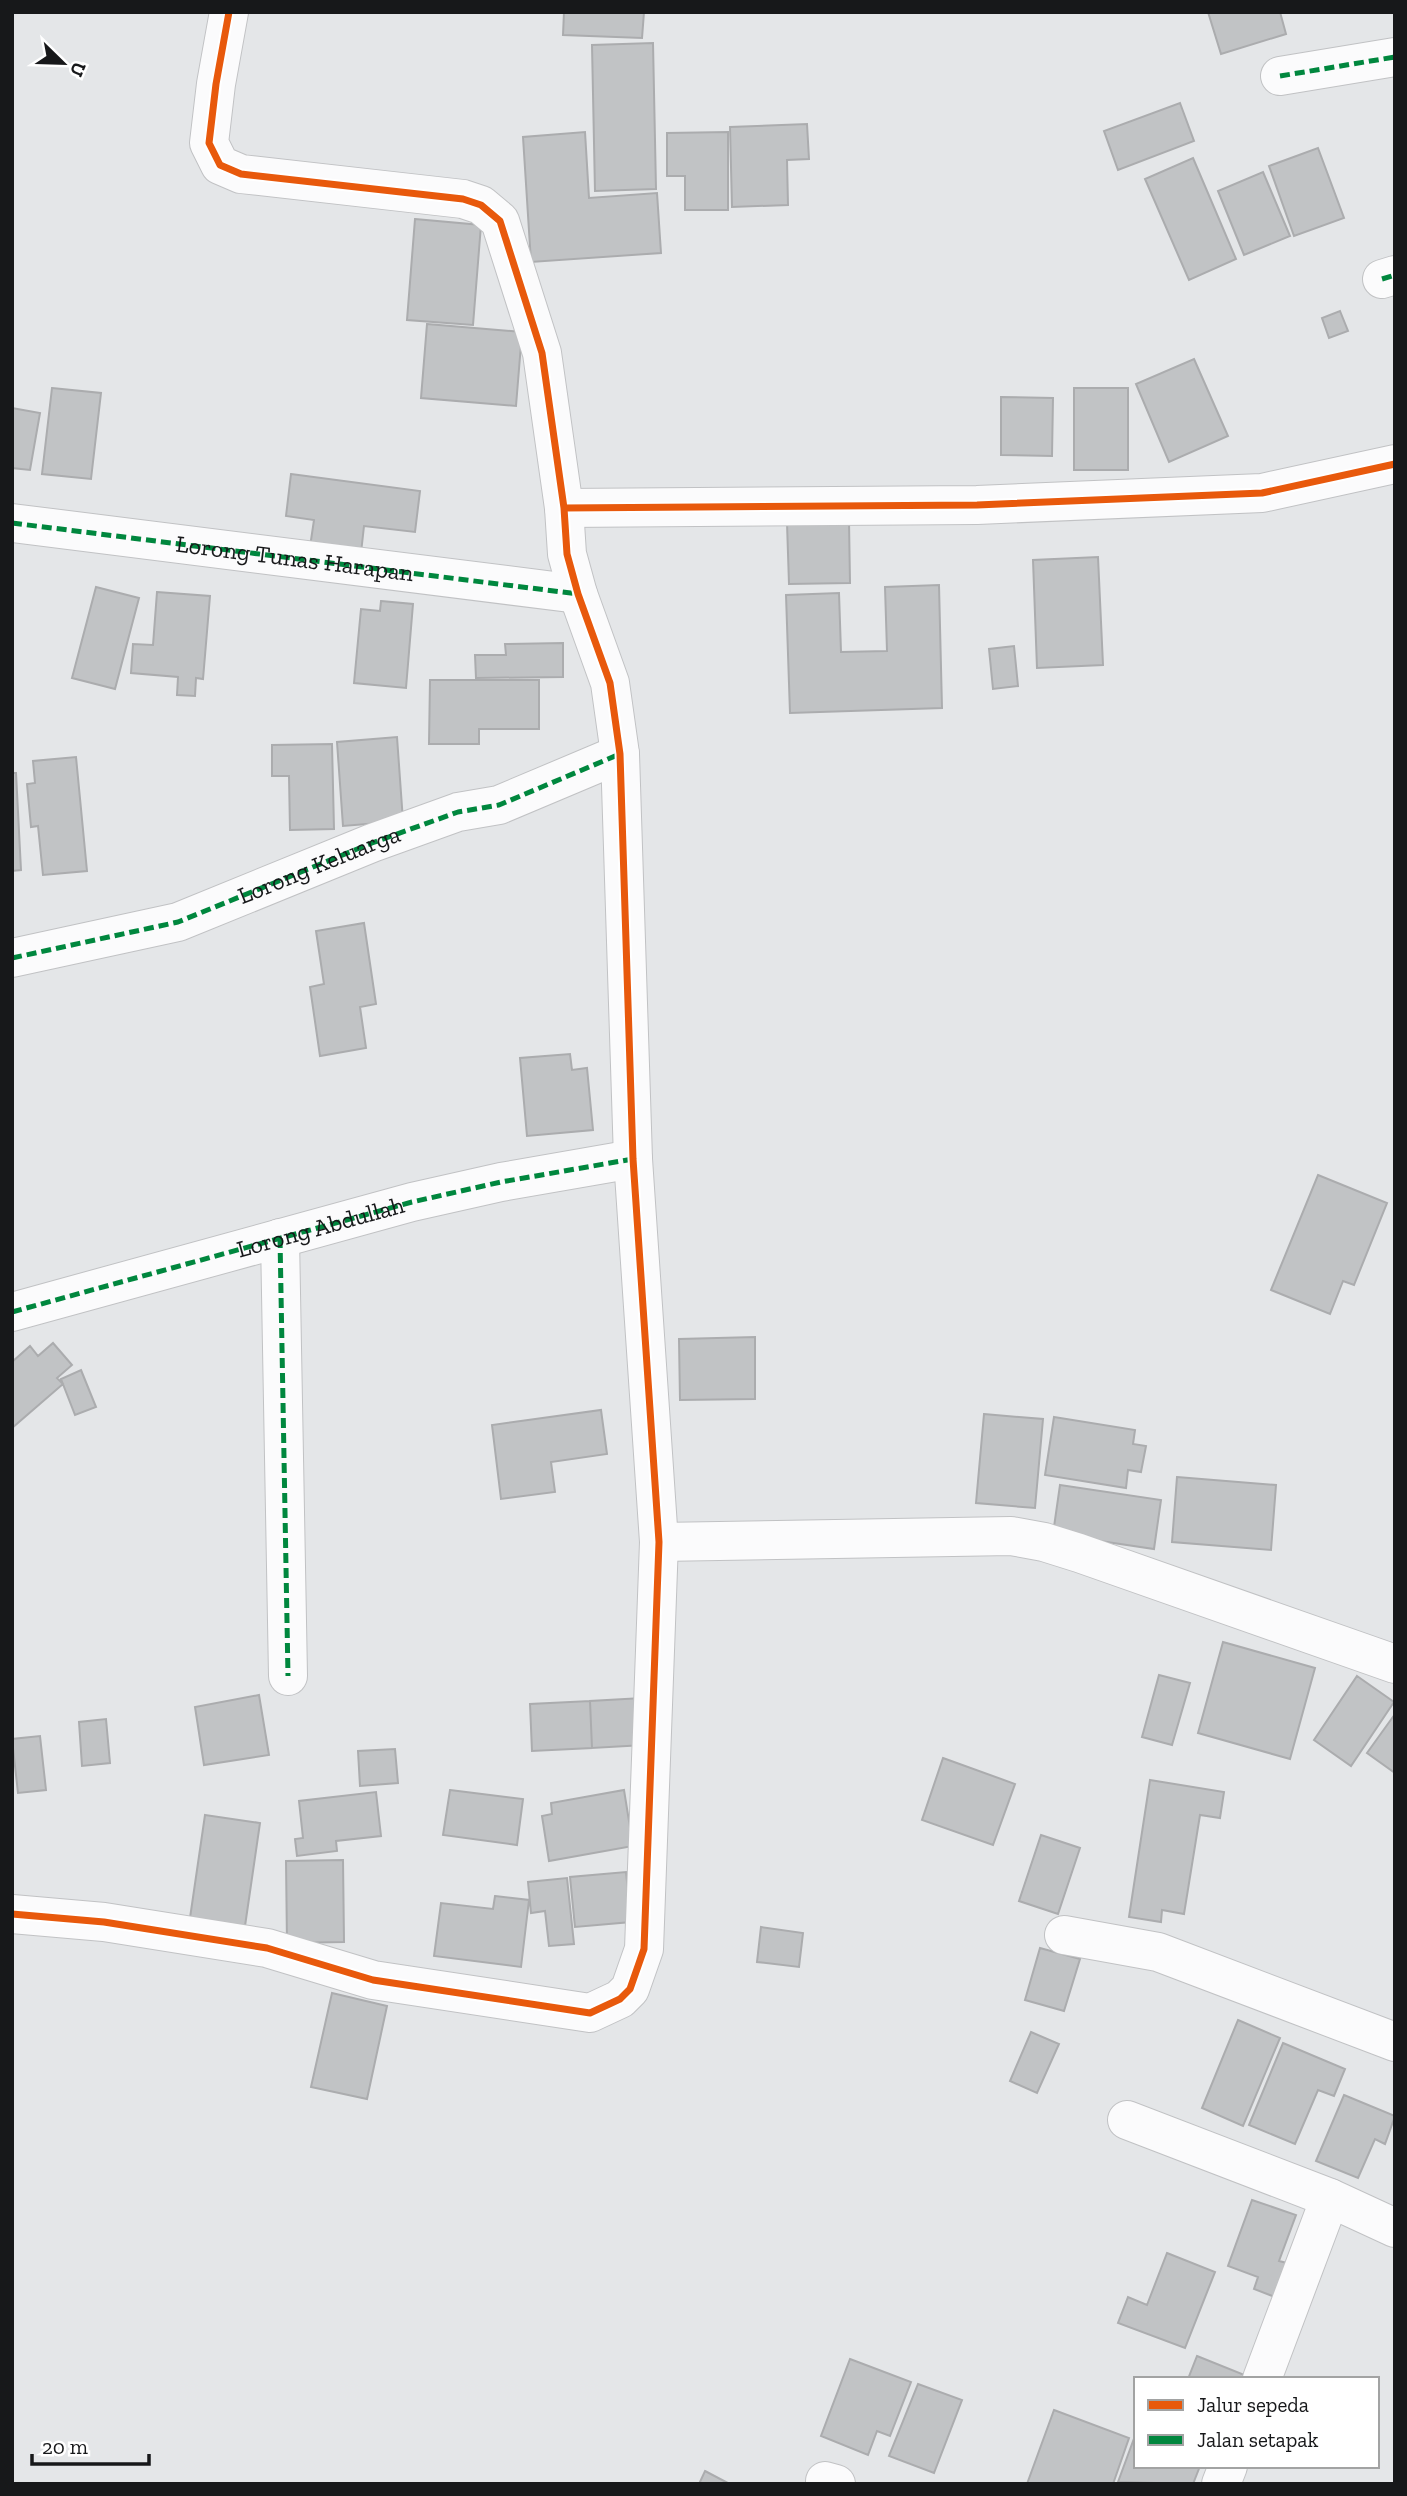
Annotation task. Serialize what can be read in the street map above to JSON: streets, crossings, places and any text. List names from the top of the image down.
{
  "streets": {
    "street": ["Lorong Tunas Harapan", "Lorong Keluarga", "Lorong Abdullah"]
  },
  "legend": ["Jalur sepeda", "Jalan setapak"],
  "scale_bar": "20 m",
  "north": "bottom right"
}
